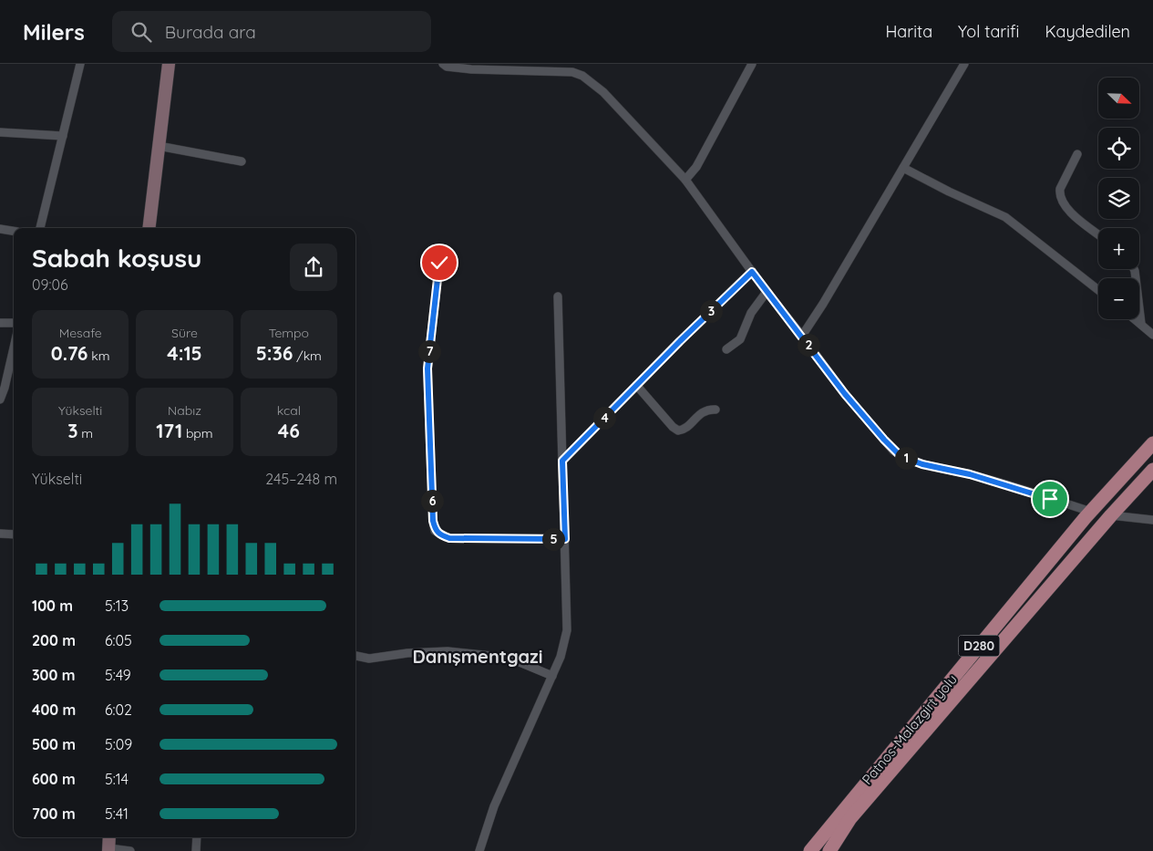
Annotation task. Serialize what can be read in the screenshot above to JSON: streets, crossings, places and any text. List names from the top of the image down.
{
  "streets": {
    "main road": ["D280", "Patnos-Malazgirt yolu"]
  },
  "districts": ["Danışmentgazi"],
  "north": "bottom right",
  "page": {
    "header": "Milers",
    "search": "Burada ara",
    "nav": ["Harita", "Yol tarifi", "Kaydedilen"],
    "map_buttons": ["+", "−"],
    "heading": ["Sabah koşusu", "09:06"],
    "pins": [
      "3",
      "2",
      "7",
      "4",
      "1",
      "6",
      "5"
    ],
    "stats": [
      ["Mesafe", "0.76 km"],
      ["Süre", "4:15"],
      ["Tempo", "5:36 /km"],
      ["Yükselti", "3 m"],
      ["Nabız", "171 bpm"],
      ["kcal", "46"]
    ],
    "chart": ["Yükselti", "245–248 m"],
    "list": [
      {
        "name": "100 m",
        "note": "5:13"
      },
      {
        "name": "200 m",
        "note": "6:05"
      },
      {
        "name": "300 m",
        "note": "5:49"
      },
      {
        "name": "400 m",
        "note": "6:02"
      },
      {
        "name": "500 m",
        "note": "5:09"
      },
      {
        "name": "600 m",
        "note": "5:14"
      },
      {
        "name": "700 m",
        "note": "5:41"
      }
    ]
  }
}
